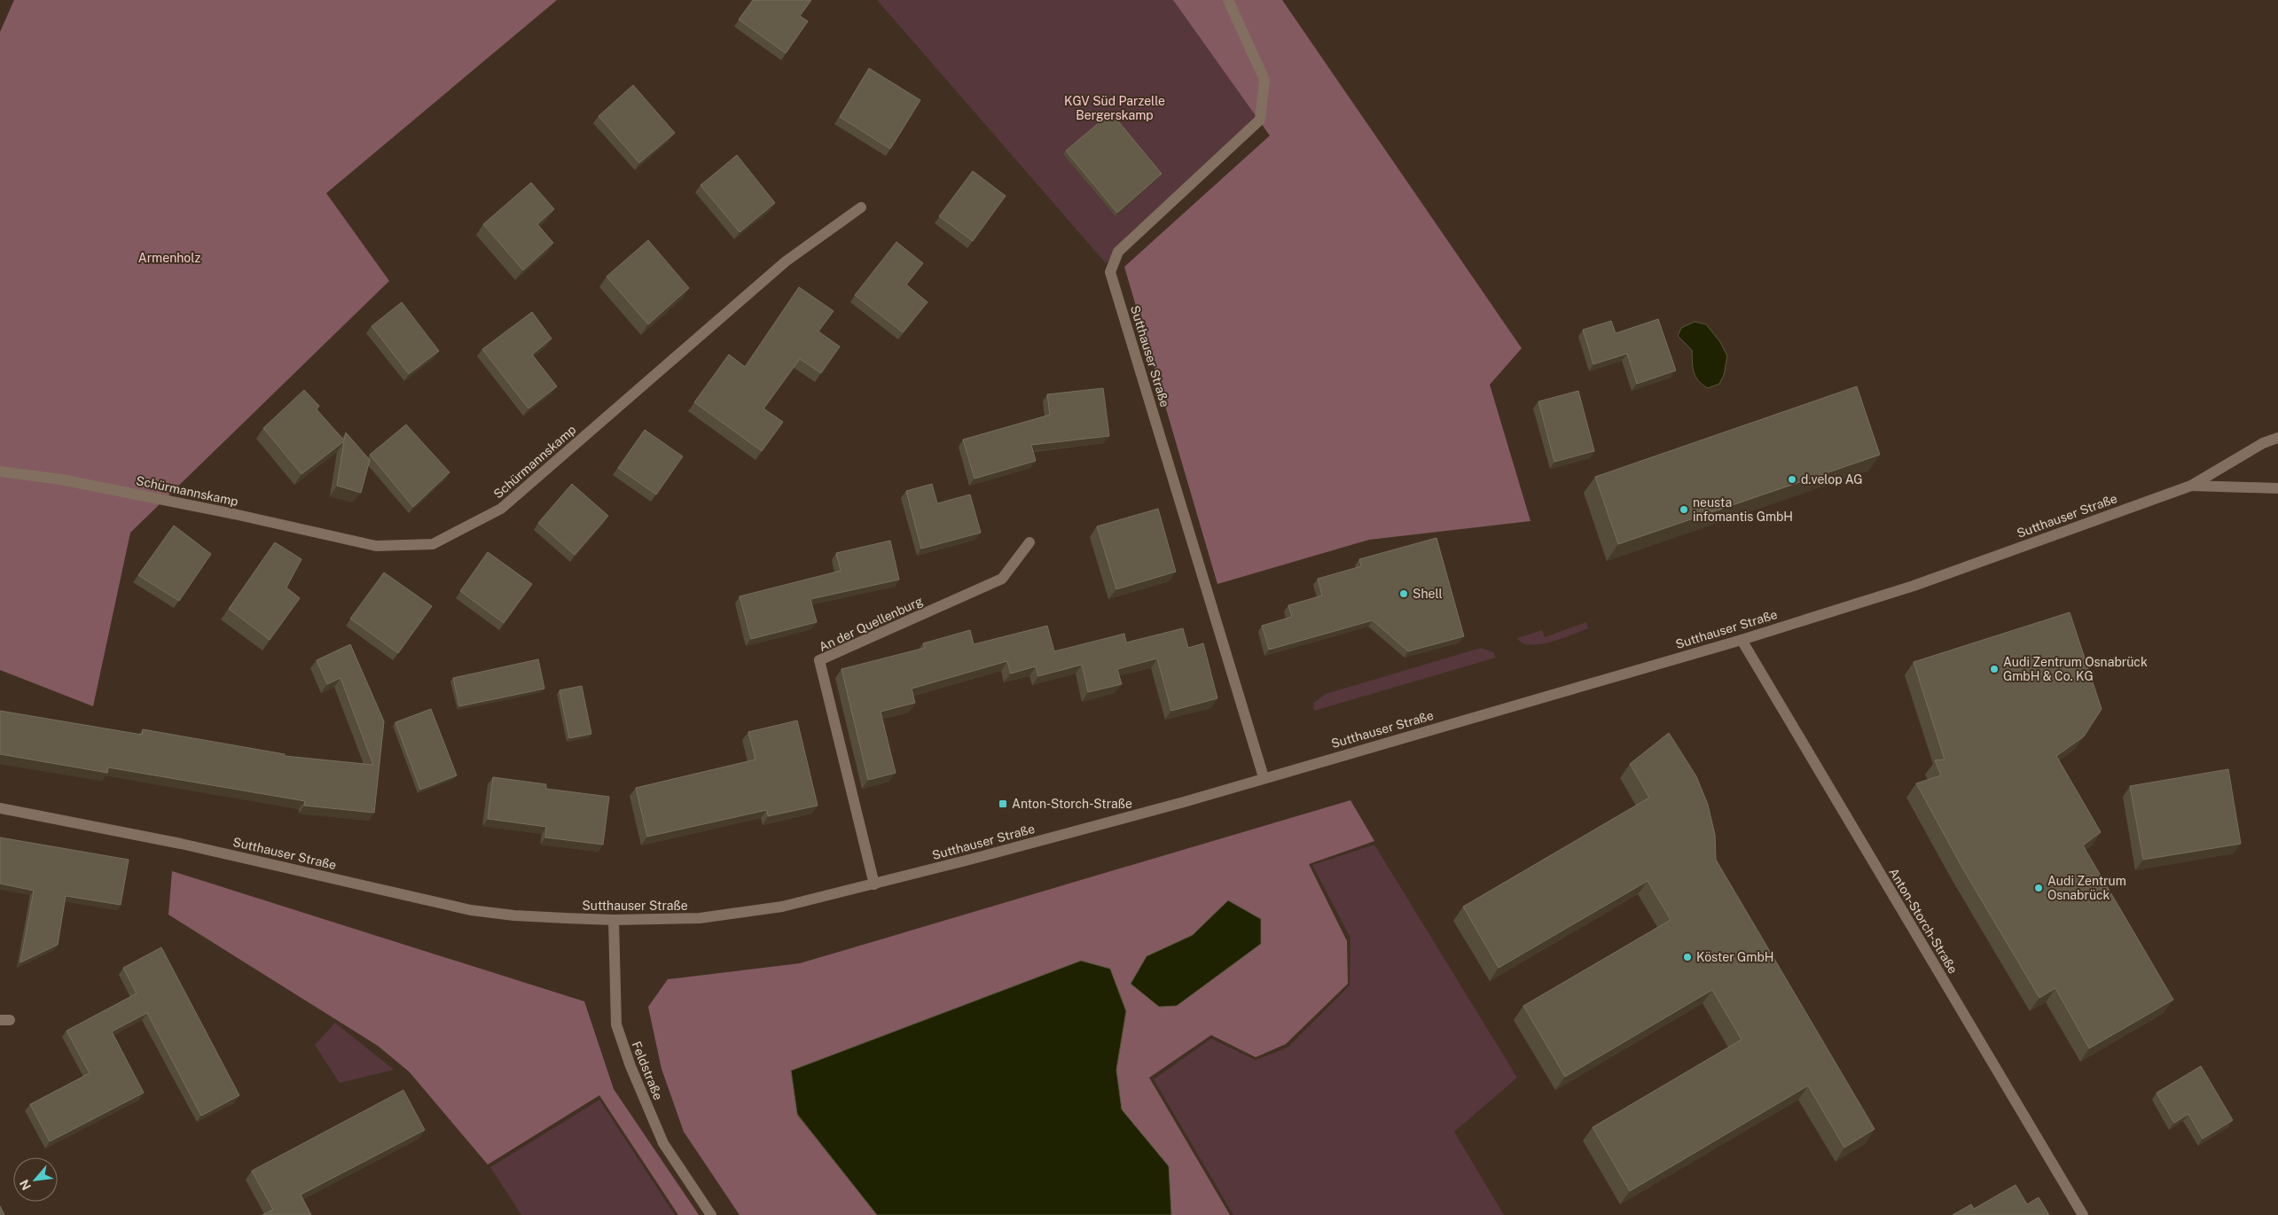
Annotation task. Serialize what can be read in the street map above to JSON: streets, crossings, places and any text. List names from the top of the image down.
{
  "streets": {
    "street": [
      "Sutthauser Straße",
      "Schürmannskamp",
      "An der Quellenburg",
      "Anton-Storch-Straße",
      "Feldstraße"
    ]
  },
  "crossings": [
    ["Sutthauser Straße", "An der Quellenburg"],
    ["Sutthauser Straße", "Anton-Storch-Straße"],
    ["Sutthauser Straße", "Feldstraße"]
  ],
  "parks": ["KGV Süd Parzelle Bergerskamp", "Armenholz"],
  "places": {
    "other": [
      "d.velop AG",
      "neusta infomantis GmbH",
      "Shell",
      "Audi Zentrum Osnabrück GmbH & Co. KG",
      "Audi Zentrum Osnabrück",
      "Köster GmbH"
    ],
    "transit": ["Anton-Storch-Straße"]
  },
  "north": "bottom left"
}
